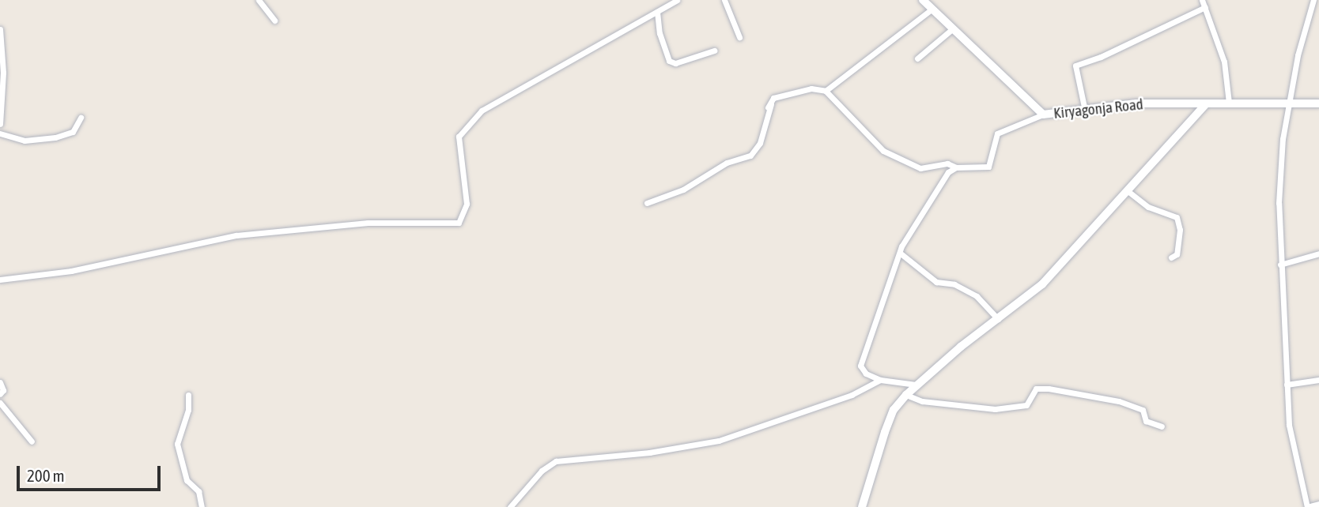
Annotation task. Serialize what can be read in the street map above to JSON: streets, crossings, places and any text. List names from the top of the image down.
{
  "streets": {
    "street": ["Kiryagonja Road"]
  },
  "scale_bar": "200 m"
}
